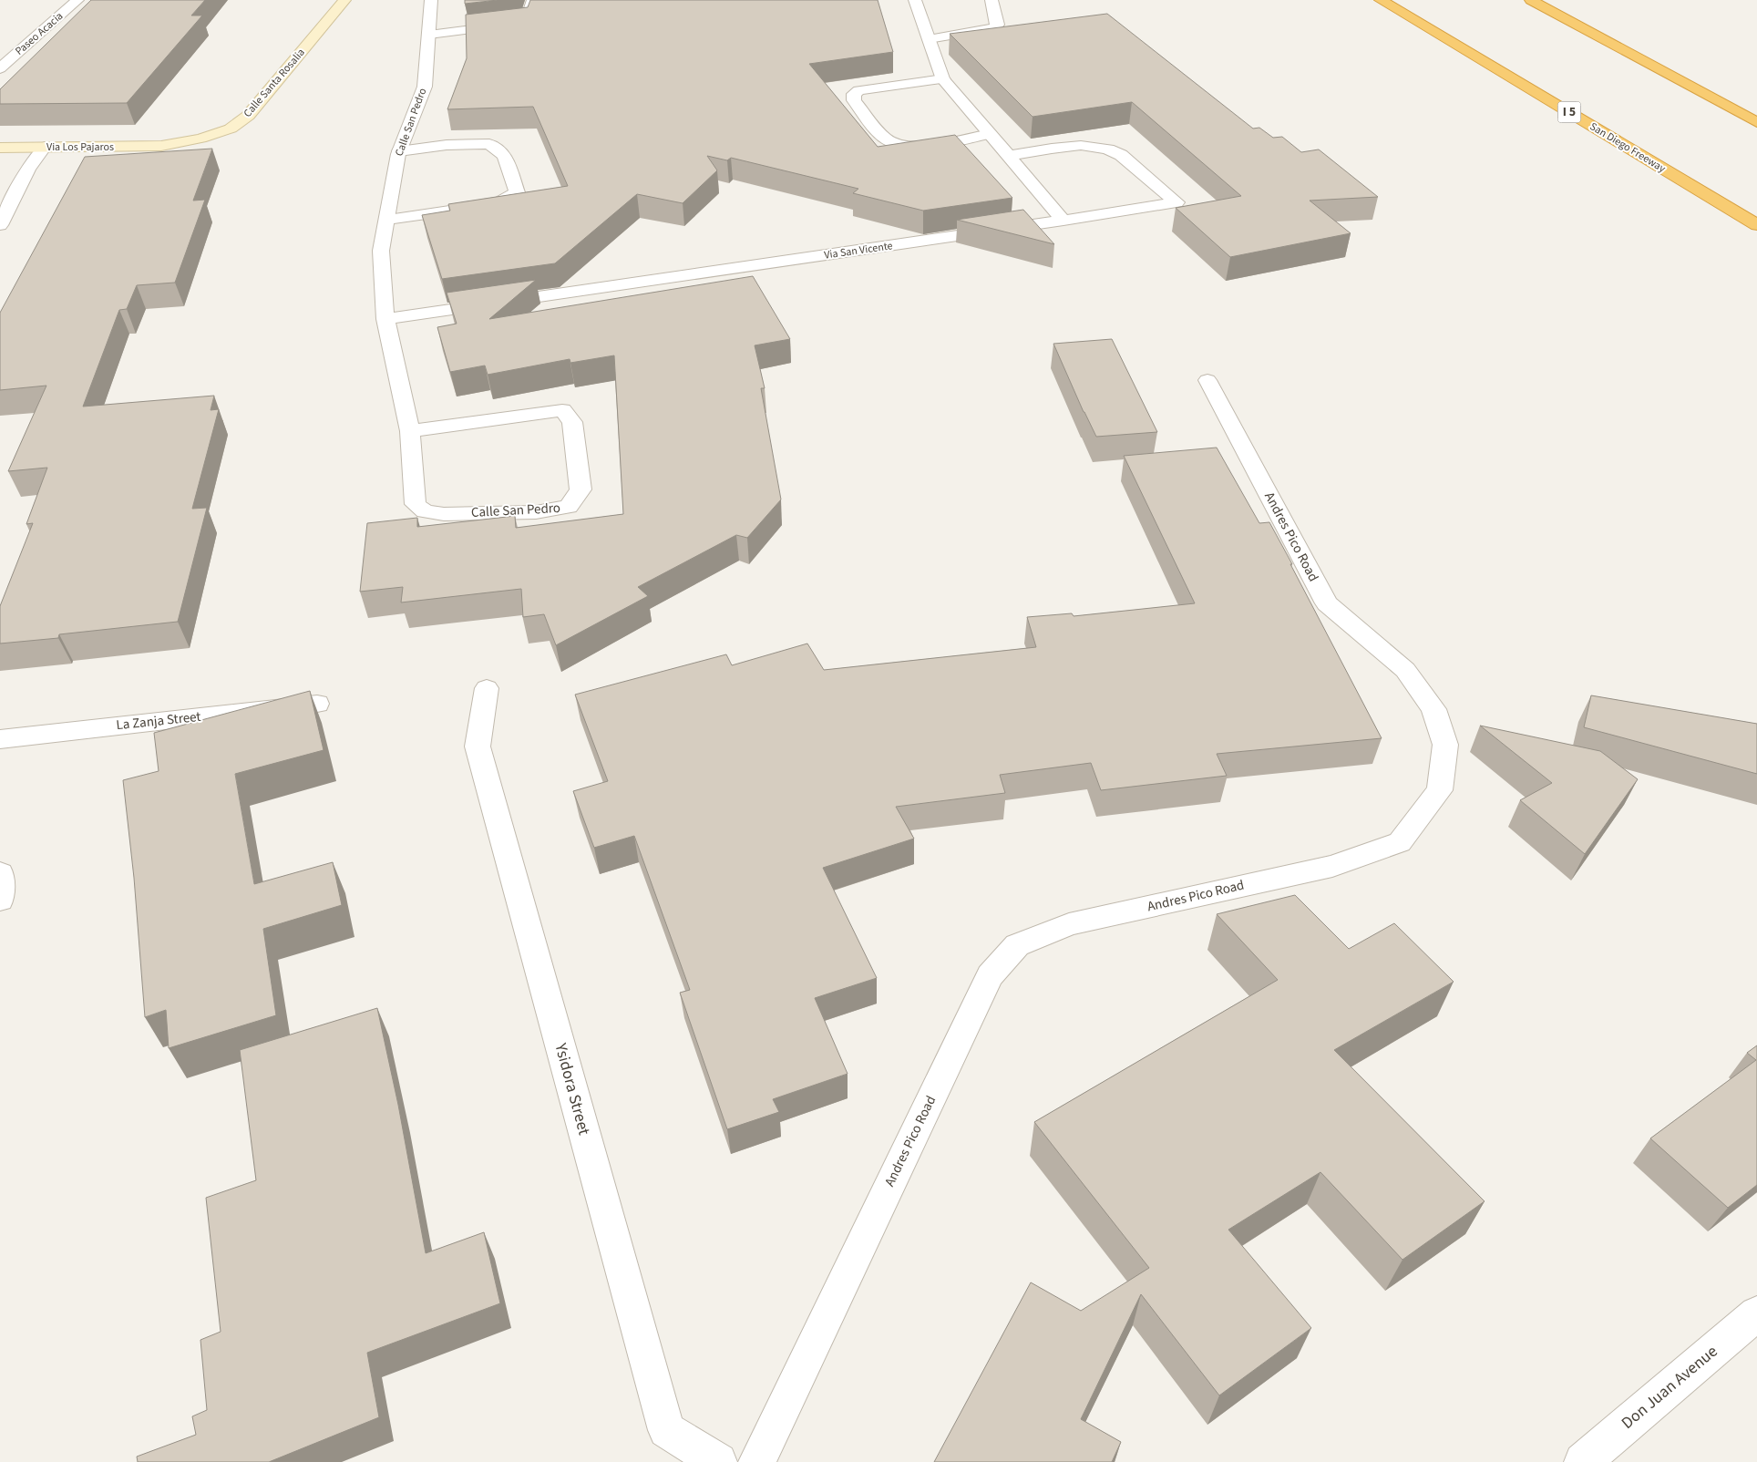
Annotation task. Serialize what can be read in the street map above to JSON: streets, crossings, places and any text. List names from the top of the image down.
{
  "streets": {
    "highway": ["I 5", "San Diego Freeway"],
    "street": [
      "Paseo Acacia",
      "Calle Santa Rosalia",
      "Calle San Pedro",
      "Via Los Pajaros",
      "Via San Vicente",
      "Andres Pico Road",
      "La Zanja Street",
      "Ysidora Street",
      "Don Juan Avenue"
    ]
  },
  "crossings": [
    ["Calle Santa Rosalia", "Via Los Pajaros"],
    ["Calle San Pedro", "Via San Vicente"]
  ]
}
